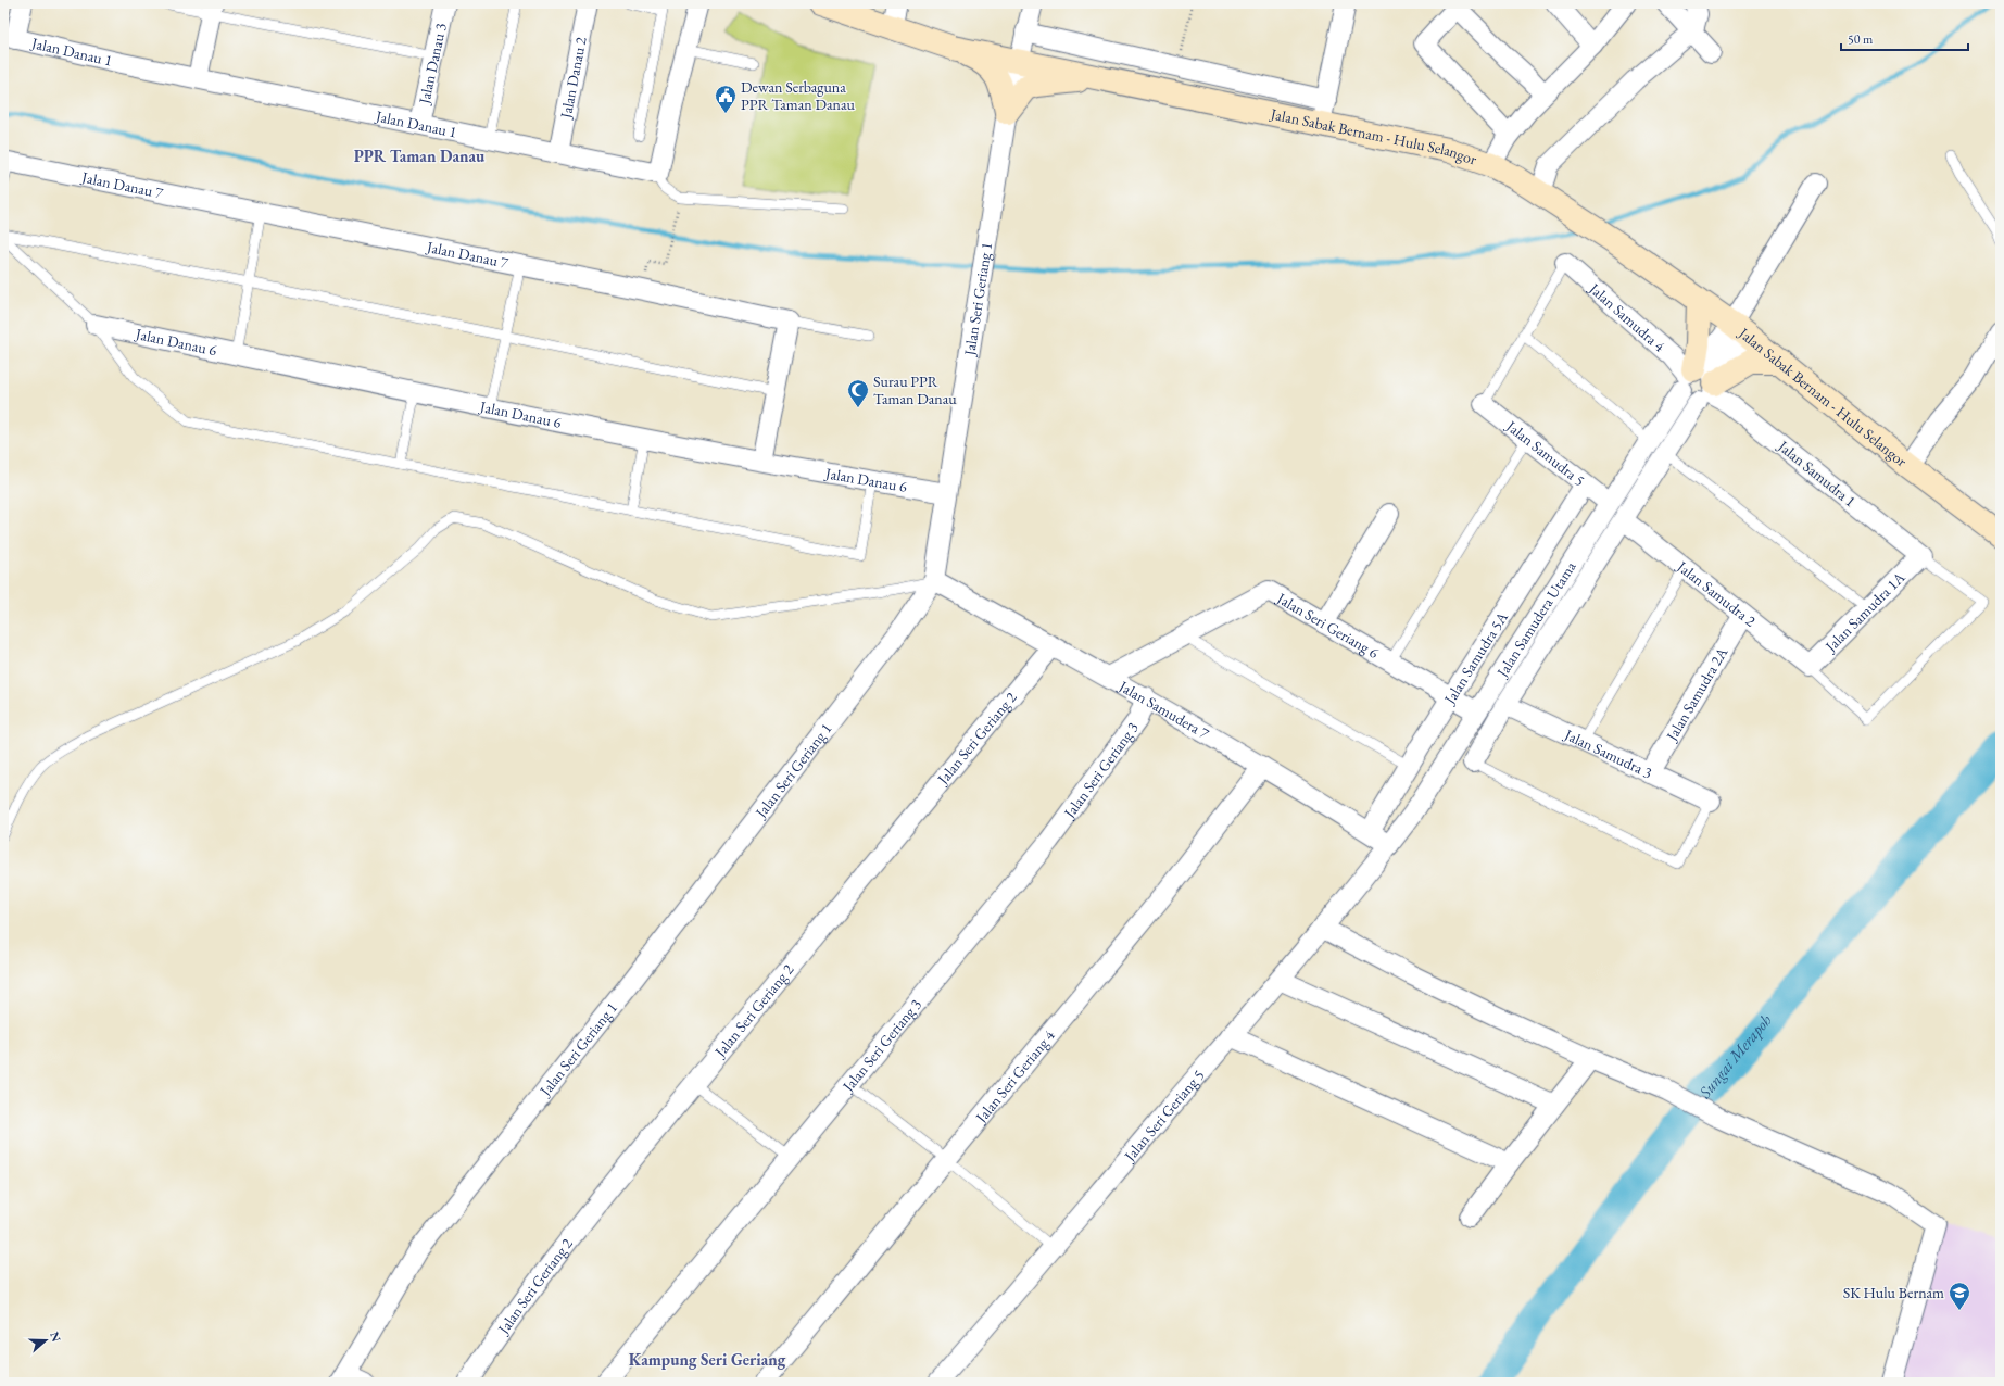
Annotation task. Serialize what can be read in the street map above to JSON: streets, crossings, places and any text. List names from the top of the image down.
{
  "streets": {
    "street": [
      "Jalan Danau 1",
      "Jalan Danau 3",
      "Jalan Danau 2",
      "Jalan Sabak Bernam - Hulu Selangor",
      "Jalan Danau 7",
      "Jalan Seri Geriang 1",
      "Jalan Samudra 4",
      "Jalan Danau 6",
      "Jalan Samudra 5",
      "Jalan Samudra 1",
      "Jalan Samudra 2",
      "Jalan Samudra 1A",
      "Jalan Samudera Utama",
      "Jalan Seri Geriang 6",
      "Jalan Samudra 5A",
      "Jalan Samudra 2A",
      "Jalan Samudera 7",
      "Jalan Seri Geriang 2",
      "Jalan Samudra 3",
      "Jalan Seri Geriang 3",
      "Jalan Seri Geriang 4",
      "Jalan Seri Geriang 5"
    ]
  },
  "crossings": [
    ["Jalan Danau 1", "Jalan Danau 3"],
    ["Jalan Danau 1", "Jalan Danau 2"],
    ["Jalan Sabak Bernam - Hulu Selangor", "Jalan Samudera Utama"],
    ["Jalan Seri Geriang 1", "Jalan Danau 6"],
    ["Jalan Seri Geriang 1", "Jalan Samudera 7"],
    ["Jalan Samudra 4", "Jalan Samudra 1"],
    ["Jalan Samudra 4", "Jalan Samudera Utama"],
    ["Jalan Samudra 5", "Jalan Samudera Utama"],
    ["Jalan Samudra 5", "Jalan Samudra 5A"],
    ["Jalan Samudra 1", "Jalan Samudra 1A"],
    ["Jalan Samudra 1", "Jalan Samudera Utama"],
    ["Jalan Samudra 2", "Jalan Samudra 1A"],
    ["Jalan Samudra 2", "Jalan Samudera Utama"],
    ["Jalan Samudra 2", "Jalan Samudra 2A"],
    ["Jalan Samudera Utama", "Jalan Seri Geriang 6"],
    ["Jalan Samudera Utama", "Jalan Samudera 7"],
    ["Jalan Samudera Utama", "Jalan Samudra 3"],
    ["Jalan Samudera Utama", "Jalan Seri Geriang 5"],
    ["Jalan Seri Geriang 6", "Jalan Samudra 5A"],
    ["Jalan Seri Geriang 6", "Jalan Samudera 7"],
    ["Jalan Samudra 5A", "Jalan Samudera 7"],
    ["Jalan Samudra 2A", "Jalan Samudra 3"],
    ["Jalan Samudera 7", "Jalan Seri Geriang 2"],
    ["Jalan Samudera 7", "Jalan Seri Geriang 3"],
    ["Jalan Samudera 7", "Jalan Seri Geriang 4"],
    ["Jalan Samudera 7", "Jalan Seri Geriang 5"]
  ],
  "districts": ["PPR Taman Danau", "Kampung Seri Geriang"],
  "water": ["Sungai Merapoh"],
  "places": {
    "public building": ["Dewan Serbaguna PPR Taman Danau"],
    "mosque": ["Surau PPR Taman Danau"],
    "school or university": ["SK Hulu Bernam"]
  },
  "scale_bar": "50 m",
  "north": "right"
}
